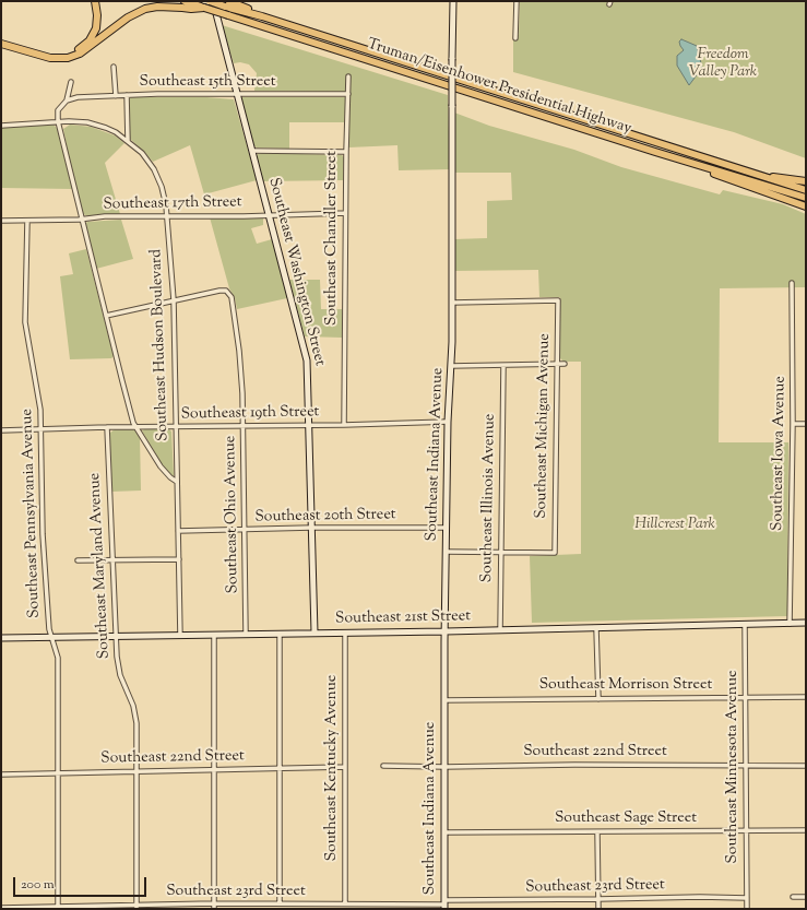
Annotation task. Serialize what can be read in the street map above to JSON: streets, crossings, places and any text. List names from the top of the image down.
{
  "streets": {
    "highway": ["Truman/Eisenhower Presidential Highway"],
    "street": [
      "Southeast 15th Street",
      "Southeast 17th Street",
      "Southeast Chandler Street",
      "Southeast Washington Street",
      "Southeast Hudson Boulevard",
      "Southeast 19th Street",
      "Southeast Michigan Avenue",
      "Southeast Iowa Avenue",
      "Southeast Indiana Avenue",
      "Southeast Illinois Avenue",
      "Southeast Pennsylvania Avenue",
      "Southeast Ohio Avenue",
      "Southeast 20th Street",
      "Southeast Maryland Avenue",
      "Southeast 21st Street",
      "Southeast Morrison Street",
      "Southeast 22nd Street",
      "Southeast Minnesota Avenue",
      "Southeast Kentucky Avenue",
      "Southeast Sage Street",
      "Southeast 23rd Street"
    ]
  },
  "crossings": [
    ["Southeast 15th Street", "Southeast Chandler Street"],
    ["Southeast 15th Street", "Southeast Washington Street"],
    ["Southeast 17th Street", "Southeast Chandler Street"],
    ["Southeast 17th Street", "Southeast Washington Street"],
    ["Southeast 17th Street", "Southeast Hudson Boulevard"],
    ["Southeast 17th Street", "Southeast Pennsylvania Avenue"],
    ["Southeast Chandler Street", "Southeast 19th Street"],
    ["Southeast Washington Street", "Southeast 19th Street"],
    ["Southeast Washington Street", "Southeast 20th Street"],
    ["Southeast Washington Street", "Southeast 21st Street"],
    ["Southeast Hudson Boulevard", "Southeast 19th Street"],
    ["Southeast Hudson Boulevard", "Southeast Ohio Avenue"],
    ["Southeast Hudson Boulevard", "Southeast 20th Street"],
    ["Southeast Hudson Boulevard", "Southeast 21st Street"],
    ["Southeast 19th Street", "Southeast Indiana Avenue"],
    ["Southeast 19th Street", "Southeast Pennsylvania Avenue"],
    ["Southeast 19th Street", "Southeast Ohio Avenue"],
    ["Southeast 19th Street", "Southeast Maryland Avenue"],
    ["Southeast Michigan Avenue", "Southeast Indiana Avenue"],
    ["Southeast Michigan Avenue", "Southeast Illinois Avenue"],
    ["Southeast Iowa Avenue", "Southeast 21st Street"],
    ["Southeast Indiana Avenue", "Southeast 20th Street"],
    ["Southeast Indiana Avenue", "Southeast 21st Street"],
    ["Southeast Indiana Avenue", "Southeast Morrison Street"],
    ["Southeast Indiana Avenue", "Southeast 22nd Street"],
    ["Southeast Indiana Avenue", "Southeast Sage Street"],
    ["Southeast Indiana Avenue", "Southeast 23rd Street"],
    ["Southeast Illinois Avenue", "Southeast 21st Street"],
    ["Southeast Pennsylvania Avenue", "Southeast 21st Street"],
    ["Southeast Pennsylvania Avenue", "Southeast 22nd Street"],
    ["Southeast Pennsylvania Avenue", "Southeast 23rd Street"],
    ["Southeast Ohio Avenue", "Southeast 20th Street"],
    ["Southeast Ohio Avenue", "Southeast 21st Street"],
    ["Southeast Maryland Avenue", "Southeast 21st Street"],
    ["Southeast Maryland Avenue", "Southeast 22nd Street"],
    ["Southeast Maryland Avenue", "Southeast 23rd Street"],
    ["Southeast 21st Street", "Southeast Minnesota Avenue"],
    ["Southeast 21st Street", "Southeast Kentucky Avenue"],
    ["Southeast Morrison Street", "Southeast Minnesota Avenue"],
    ["Southeast 22nd Street", "Southeast Minnesota Avenue"],
    ["Southeast 22nd Street", "Southeast Kentucky Avenue"],
    ["Southeast Minnesota Avenue", "Southeast Sage Street"],
    ["Southeast Minnesota Avenue", "Southeast 23rd Street"],
    ["Southeast Kentucky Avenue", "Southeast 23rd Street"]
  ],
  "parks": ["Freedom Valley Park", "Hillcrest Park"],
  "scale_bar": "200 m"
}
